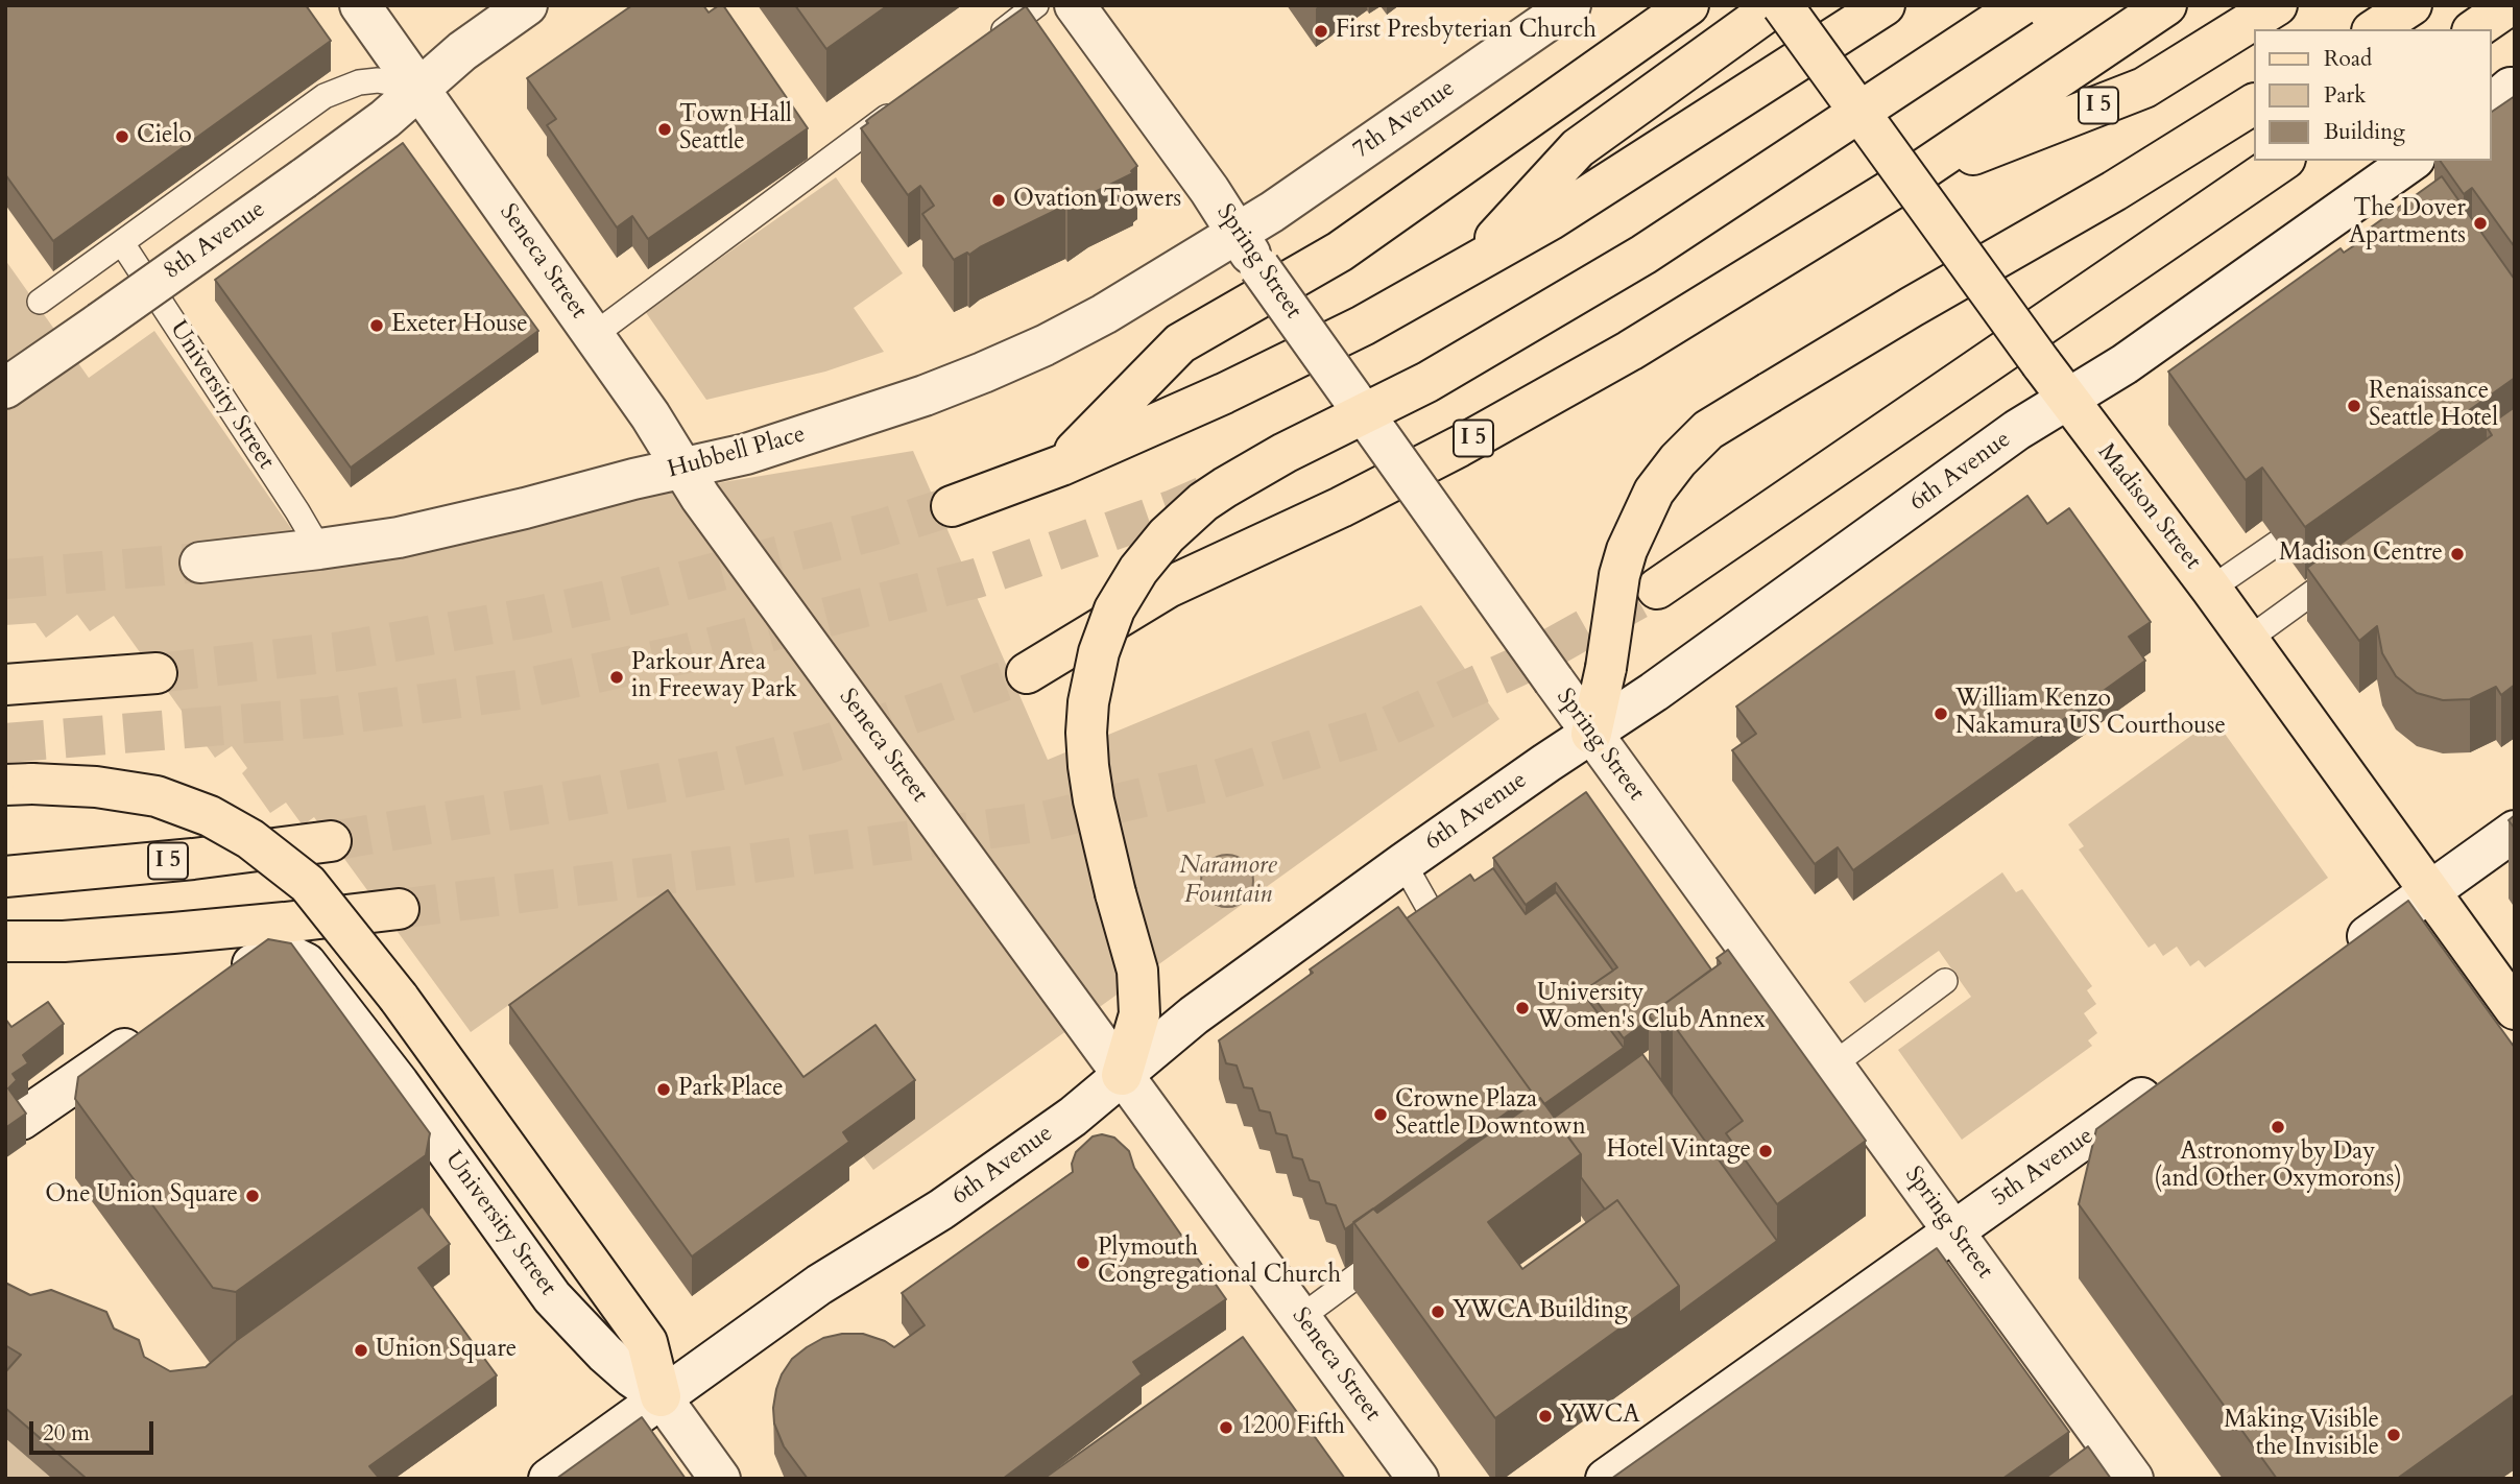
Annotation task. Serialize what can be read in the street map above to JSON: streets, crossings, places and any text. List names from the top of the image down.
{
  "streets": {
    "main road": ["I 5", "Madison Street"],
    "street": [
      "7th Avenue",
      "8th Avenue",
      "Seneca Street",
      "Spring Street",
      "University Street",
      "Hubbell Place",
      "6th Avenue",
      "5th Avenue"
    ]
  },
  "crossings": [
    ["7th Avenue", "Spring Street"],
    ["7th Avenue", "Hubbell Place"],
    ["8th Avenue", "Seneca Street"],
    ["Seneca Street", "Hubbell Place"],
    ["Seneca Street", "6th Avenue"],
    ["Spring Street", "Hubbell Place"],
    ["Spring Street", "6th Avenue"],
    ["Spring Street", "5th Avenue"],
    ["University Street", "Hubbell Place"],
    ["University Street", "6th Avenue"],
    ["6th Avenue", "Madison Street"]
  ],
  "water": ["Naramore Fountain"],
  "places": [
    "First Presbyterian Church",
    "Town Hall Seattle",
    "Cielo",
    "Ovation Towers",
    "The Dover Apartments",
    "Exeter House",
    "Renaissance Seattle Hotel",
    "Madison Centre",
    "Parkour Area in Freeway Park",
    "William Kenzo Nakamura US Courthouse",
    "University Women's Club Annex",
    "Park Place",
    "Crowne Plaza Seattle Downtown",
    "Astronomy by Day (and Other Oxymorons)",
    "Hotel Vintage",
    "One Union Square",
    "Plymouth Congregational Church",
    "YWCA Building",
    "Union Square",
    "YWCA",
    "1200 Fifth",
    "Making Visible the Invisible"
  ],
  "legend": ["Road", "Park", "Building"],
  "scale_bar": "20 m"
}
